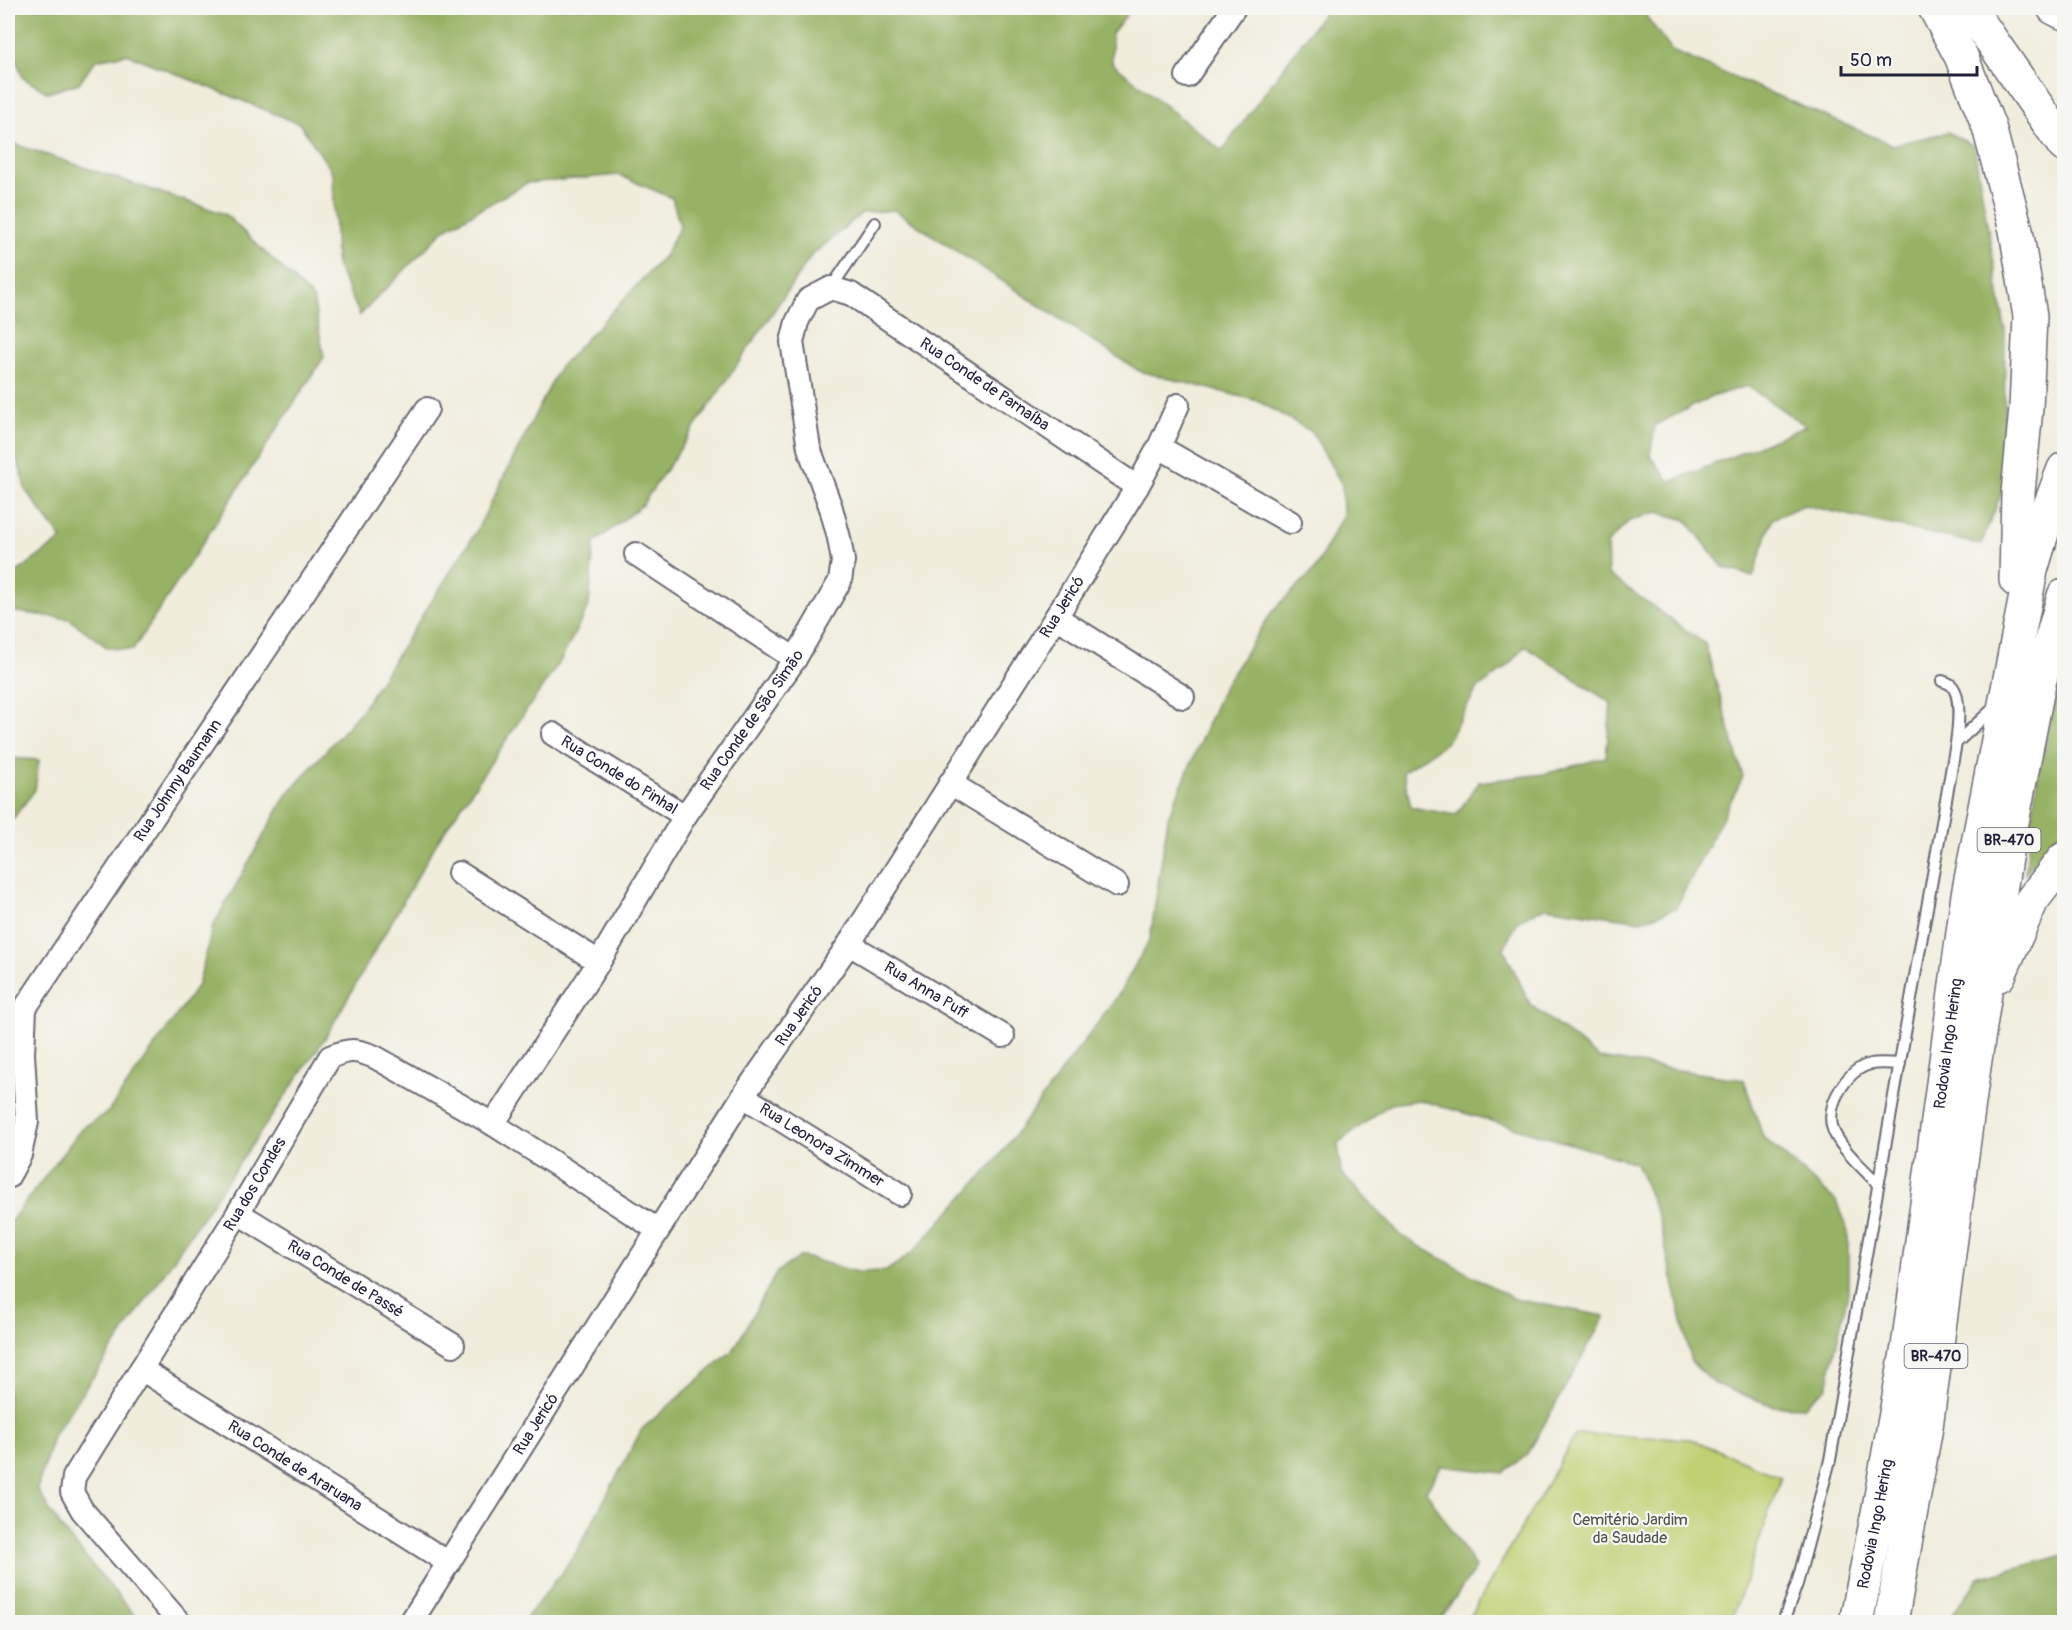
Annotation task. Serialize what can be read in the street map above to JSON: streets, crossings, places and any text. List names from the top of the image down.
{
  "streets": {
    "highway": ["BR-470", "Rodovia Ingo Hering"],
    "street": [
      "Rua Conde de Parnaíba",
      "Rua Jericó",
      "Rua Conde de São Simão",
      "Rua Conde do Pinhal",
      "Rua Johnny Baumann",
      "Rua Anna Puff",
      "Rua Leonora Zimmer",
      "Rua dos Condes",
      "Rua Conde de Passé",
      "Rua Conde de Araruana"
    ]
  },
  "crossings": [
    ["Rua Conde de Parnaíba", "Rua Jericó"],
    ["Rua Conde de Parnaíba", "Rua Conde de São Simão"],
    ["Rua Jericó", "Rua Anna Puff"],
    ["Rua Jericó", "Rua Leonora Zimmer"],
    ["Rua Jericó", "Rua dos Condes"],
    ["Rua Jericó", "Rua Conde de Araruana"],
    ["Rua Conde de São Simão", "Rua Conde do Pinhal"],
    ["Rua Conde de São Simão", "Rua dos Condes"],
    ["Rua dos Condes", "Rua Conde de Passé"],
    ["Rua dos Condes", "Rua Conde de Araruana"]
  ],
  "parks": ["Cemitério Jardim da Saudade"],
  "scale_bar": "50 m"
}
